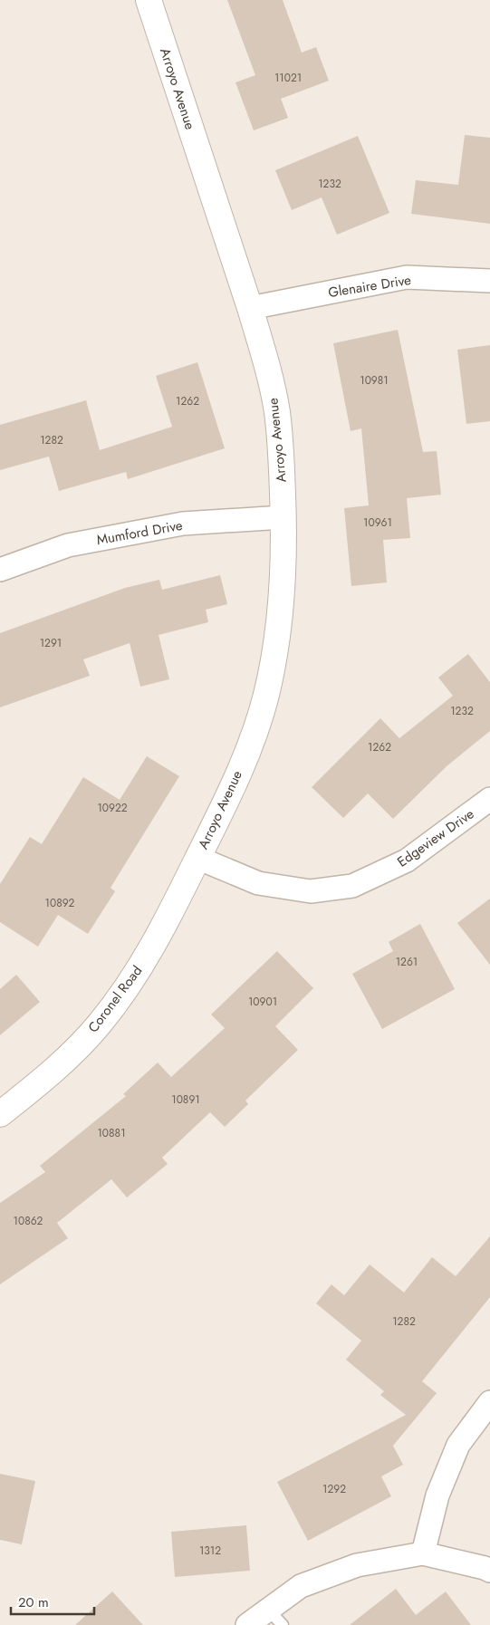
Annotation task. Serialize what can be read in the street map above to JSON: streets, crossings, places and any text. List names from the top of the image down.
{
  "streets": {
    "street": [
      "Arroyo Avenue",
      "Glenaire Drive",
      "Mumford Drive",
      "Edgeview Drive",
      "Coronel Road"
    ]
  },
  "crossings": [
    ["Arroyo Avenue", "Glenaire Drive"],
    ["Arroyo Avenue", "Mumford Drive"],
    ["Arroyo Avenue", "Edgeview Drive"],
    ["Arroyo Avenue", "Coronel Road"],
    ["Edgeview Drive", "Coronel Road"]
  ],
  "house_numbers": [
    "11021",
    "1232",
    "10981",
    "1262",
    "1282",
    "10961",
    "1291",
    "1232",
    "1262",
    "10922",
    "10892",
    "1261",
    "10901",
    "10891",
    "10881",
    "10862",
    "1282",
    "1292",
    "1312"
  ],
  "scale_bar": "20 m"
}
